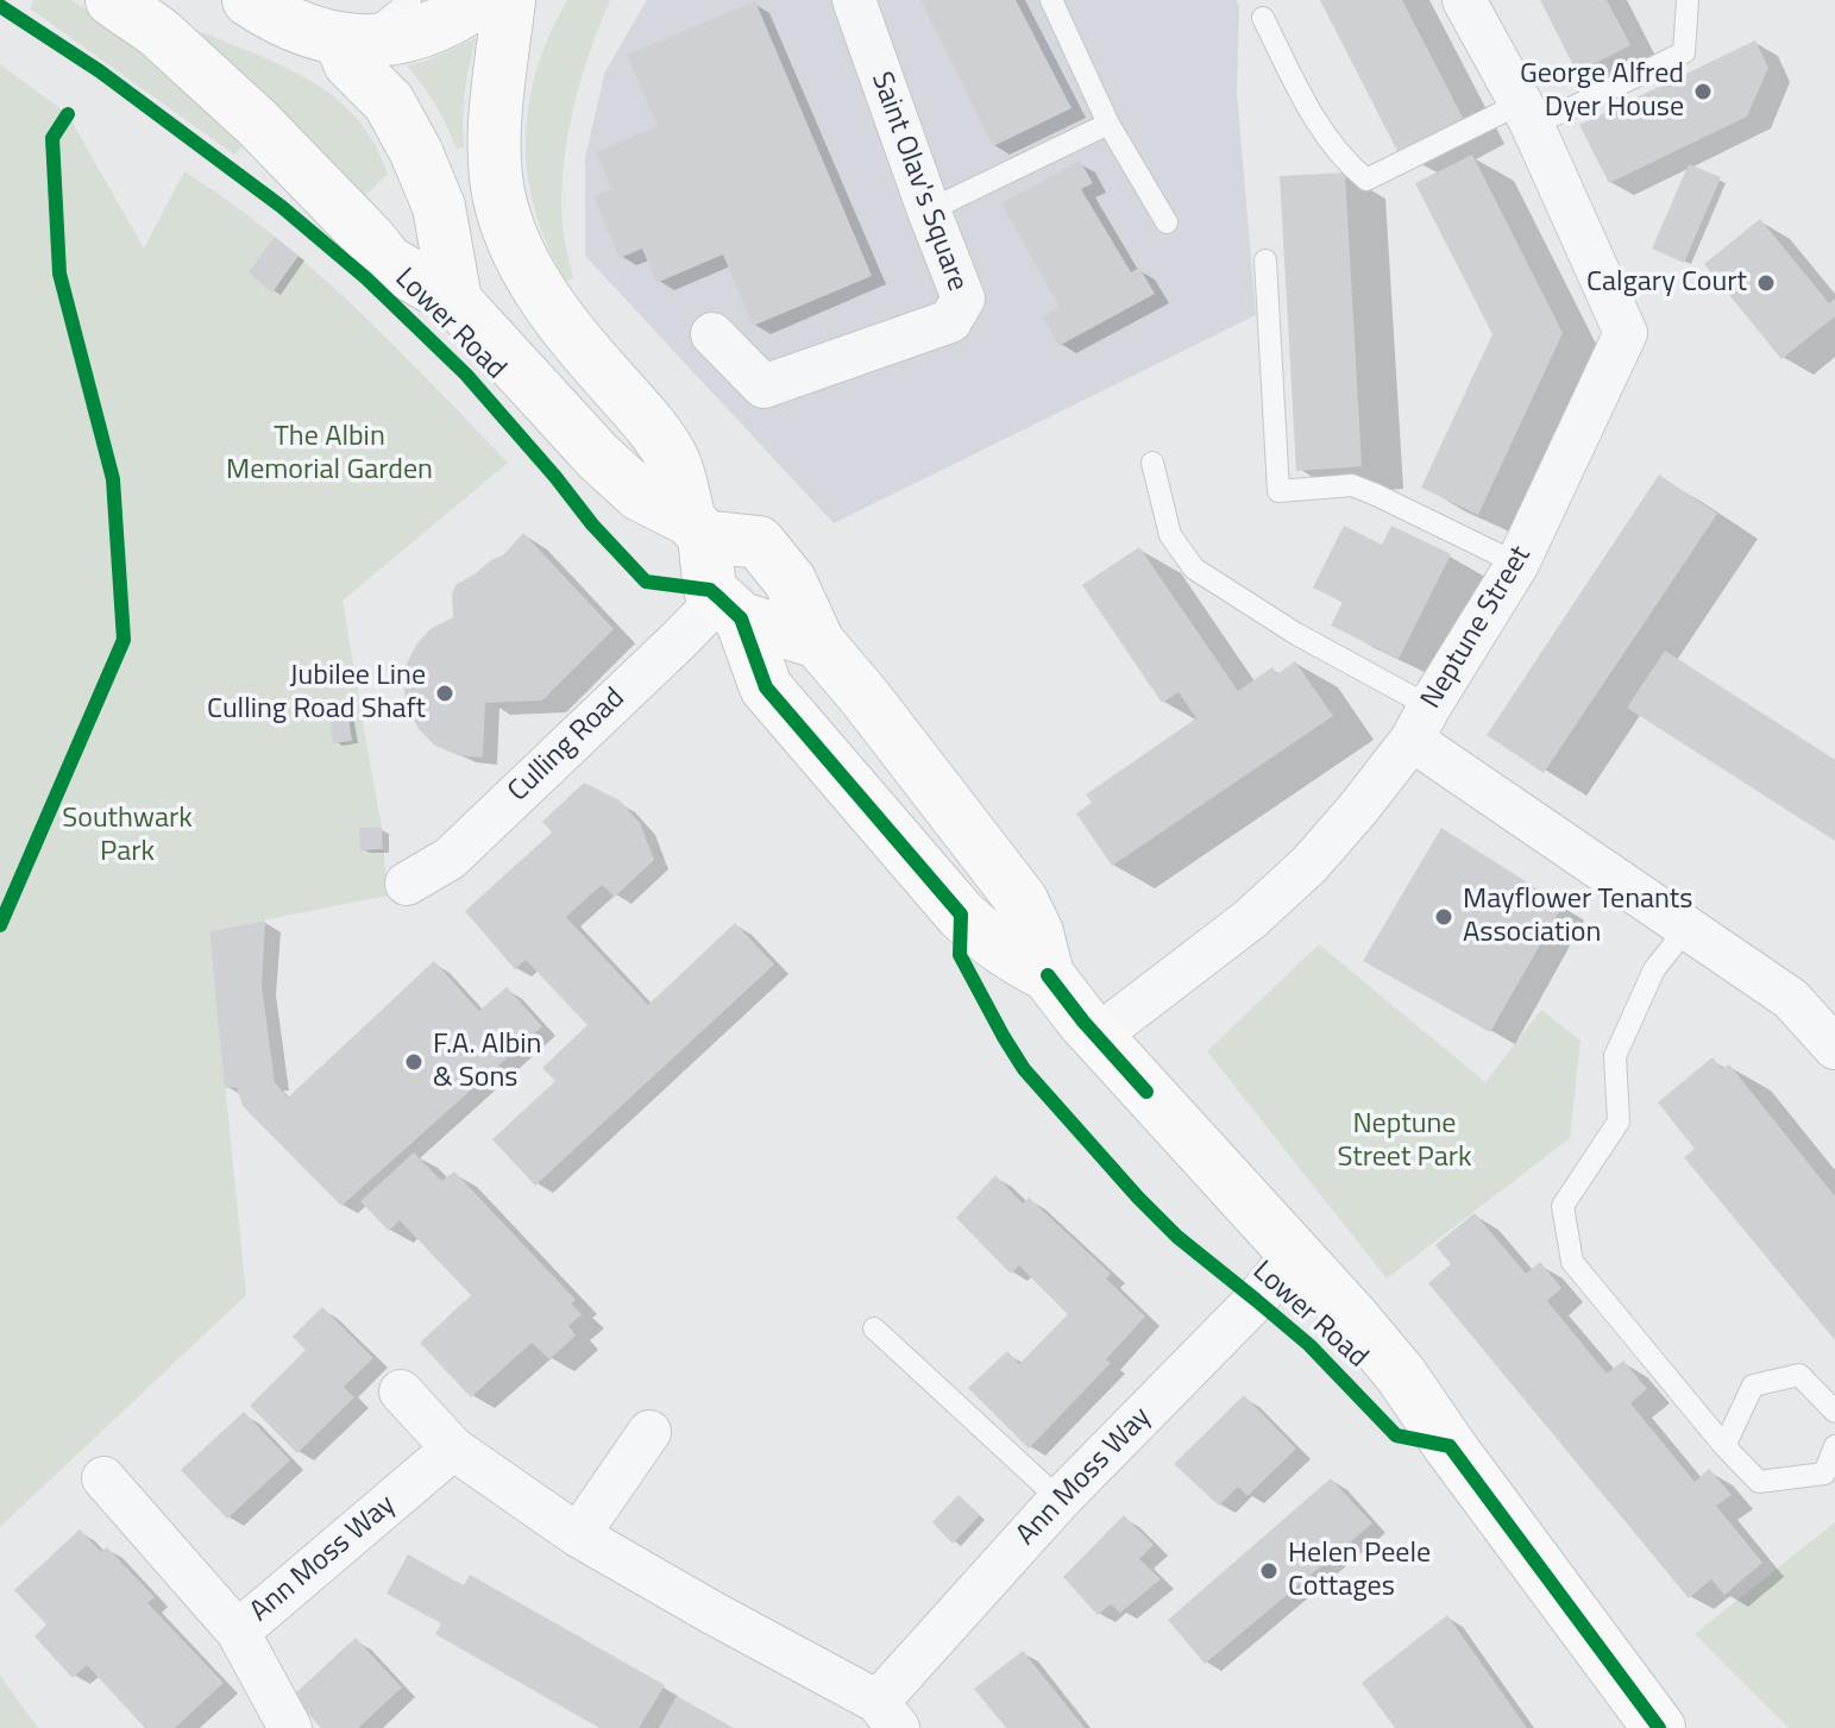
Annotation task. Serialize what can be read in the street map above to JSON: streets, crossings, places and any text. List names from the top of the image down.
{
  "streets": {
    "main road": ["Lower Road"],
    "street": [
      "Saint Olav's Square",
      "Neptune Street",
      "Culling Road",
      "Ann Moss Way"
    ]
  },
  "crossings": [
    ["Lower Road", "Neptune Street"],
    ["Lower Road", "Ann Moss Way"]
  ],
  "parks": ["The Albin Memorial Garden", "Southwark Park", "Neptune Street Park"],
  "places": [
    "George Alfred Dyer House",
    "Calgary Court",
    "Jubilee Line Culling Road Shaft",
    "Mayflower Tenants Association",
    "F.A. Albin & Sons",
    "Helen Peele Cottages"
  ]
}
